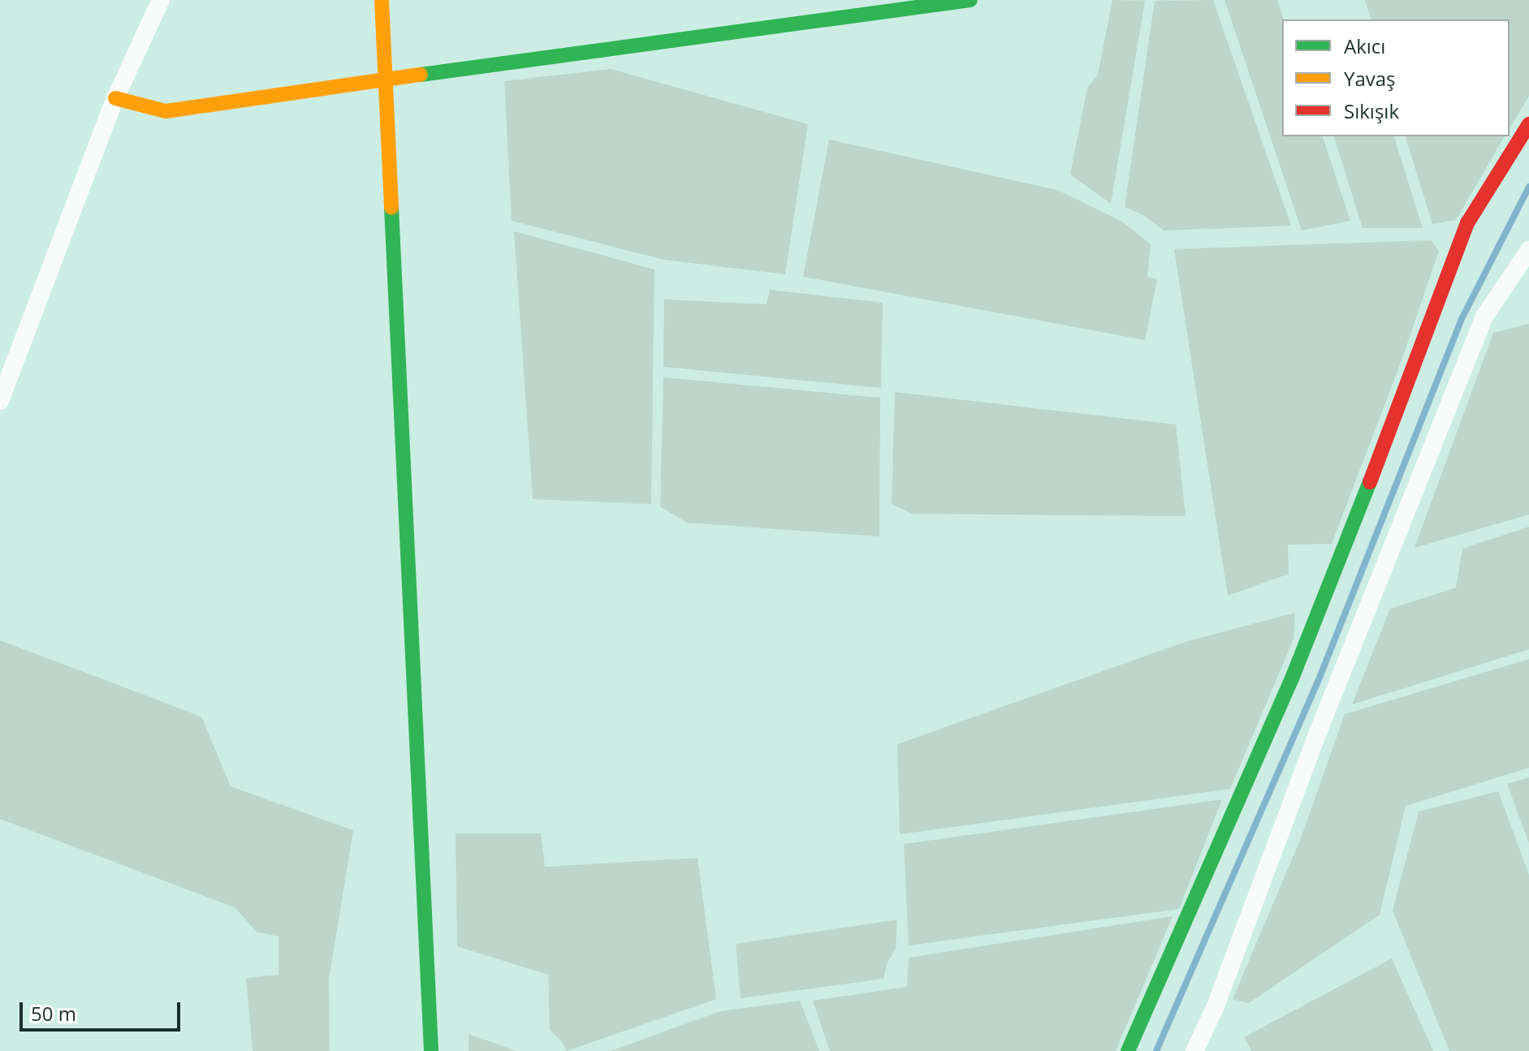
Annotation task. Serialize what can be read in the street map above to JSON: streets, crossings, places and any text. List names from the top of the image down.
{
  "legend": ["Akıcı", "Yavaş", "Sıkışık"],
  "scale_bar": "50 m"
}
